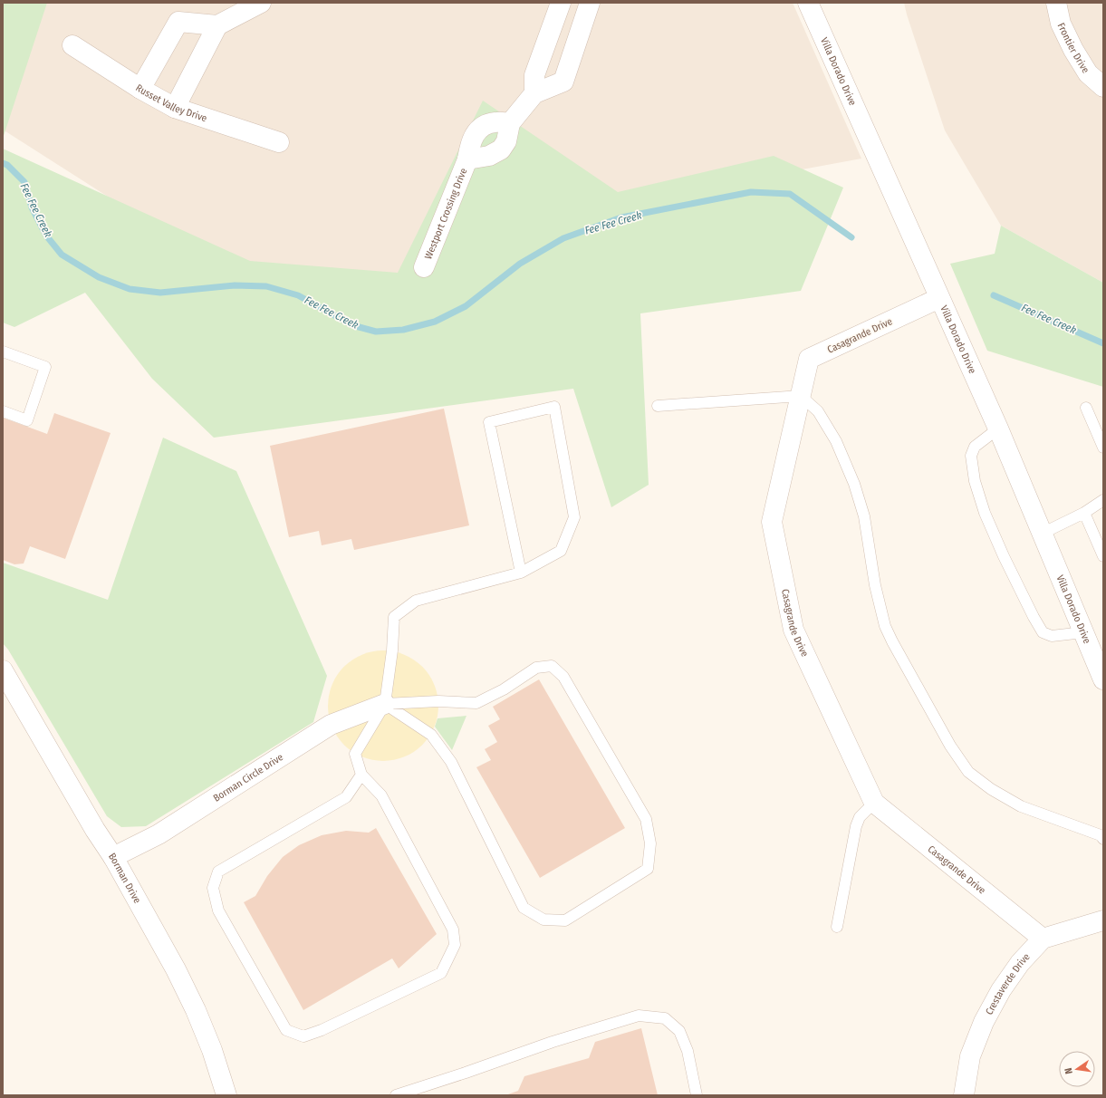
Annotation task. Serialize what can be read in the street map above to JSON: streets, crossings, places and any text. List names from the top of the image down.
{
  "streets": {
    "street": [
      "Frontier Drive",
      "Villa Dorado Drive",
      "Russet Valley Drive",
      "Westport Crossing Drive",
      "Casagrande Drive",
      "Borman Circle Drive",
      "Borman Drive",
      "Crestaverde Drive"
    ]
  },
  "crossings": [
    ["Villa Dorado Drive", "Casagrande Drive"],
    ["Casagrande Drive", "Crestaverde Drive"],
    ["Borman Circle Drive", "Borman Drive"]
  ],
  "water": ["Fee Fee Creek"],
  "north": "left"
}
